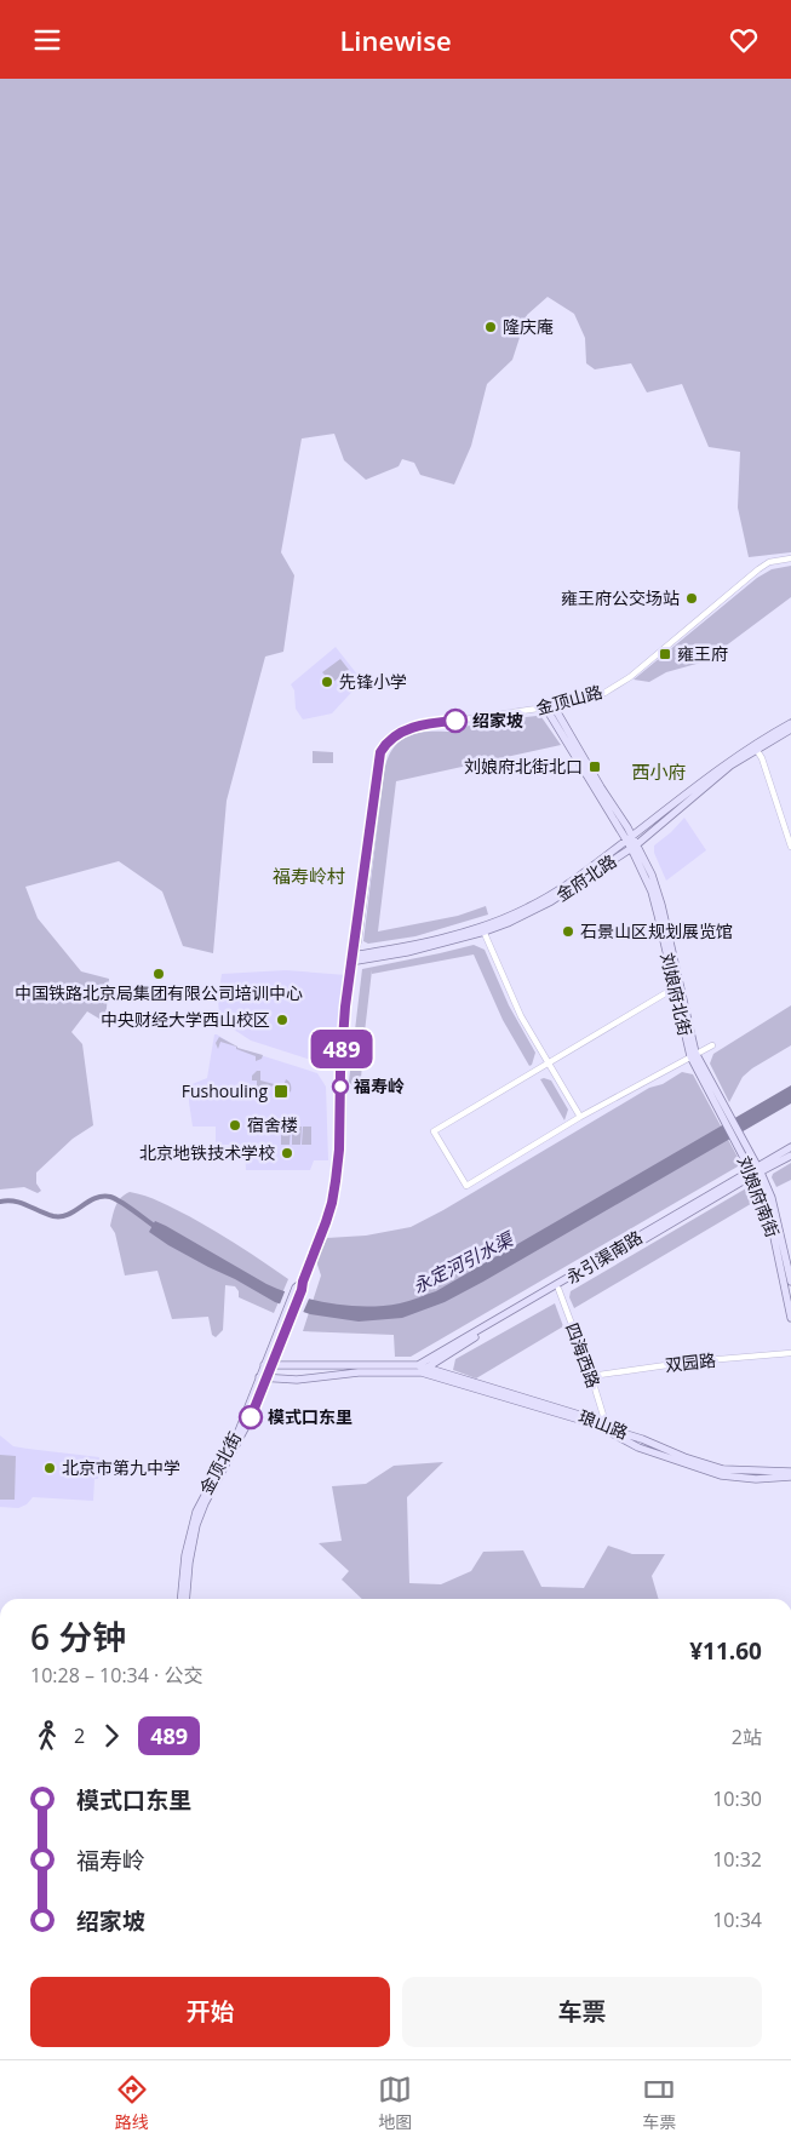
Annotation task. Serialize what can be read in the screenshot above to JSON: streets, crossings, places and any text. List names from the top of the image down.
{
  "streets": {
    "main road": [
      "金府北路",
      "刘娘府北街",
      "刘娘府南街",
      "永引渠南路",
      "琅山路",
      "金顶北街"
    ],
    "street": ["金顶山路", "四海西路", "双园路"]
  },
  "crossings": [
    ["金顶山路", "金府北路"],
    ["金顶山路", "刘娘府北街"],
    ["金顶山路", "金顶北街"],
    ["金府北路", "刘娘府北街"],
    ["刘娘府北街", "刘娘府南街"],
    ["刘娘府北街", "永引渠南路"],
    ["刘娘府南街", "永引渠南路"],
    ["永引渠南路", "四海西路"],
    ["永引渠南路", "琅山路"],
    ["永引渠南路", "金顶北街"],
    ["四海西路", "双园路"],
    ["四海西路", "琅山路"]
  ],
  "districts": ["西小府", "福寿岭村"],
  "water": ["永定河引水渠"],
  "places": {
    "other": [
      "隆庆庵",
      "雍王府公交场站",
      "先锋小学",
      "绍家坡",
      "石景山区规划展览馆",
      "中国铁路北京局集团有限公司培训中心",
      "中央财经大学西山校区",
      "福寿岭",
      "宿舍楼",
      "北京地铁技术学校",
      "模式口东里",
      "北京市第九中学"
    ],
    "transit": ["雍王府", "刘娘府北街北口", "Fushouling"]
  },
  "lines": ["bus line 489"],
  "page": {
    "header": "Linewise",
    "on_map": "489",
    "heading": ["6 分钟", "10:28 – 10:34 · 公交", "¥11.60"],
    "legs": ["2", "489", "2站"],
    "list": [
      {
        "name": "模式口东里",
        "value": "10:30"
      },
      {
        "name": "福寿岭",
        "value": "10:32"
      },
      {
        "name": "绍家坡",
        "value": "10:34"
      }
    ],
    "buttons": ["开始", "车票"],
    "tabs": ["路线", "地图", "车票"]
  }
}
